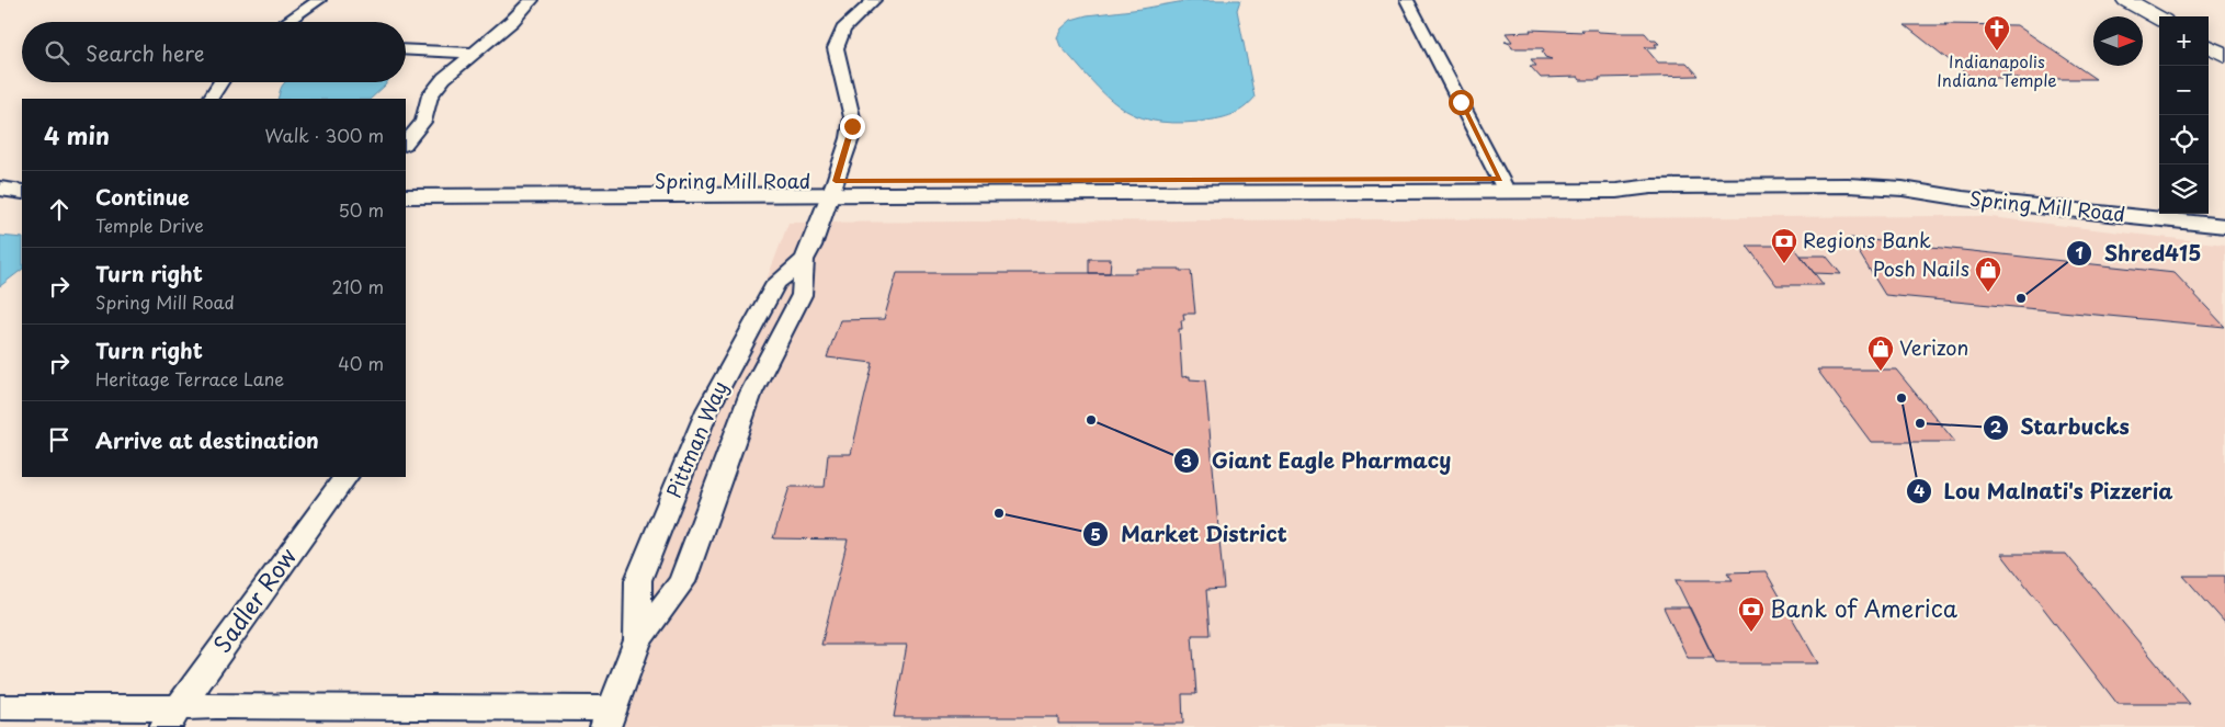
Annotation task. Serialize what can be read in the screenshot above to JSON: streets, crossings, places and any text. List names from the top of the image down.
{
  "streets": {
    "street": ["Spring Mill Road", "Pittman Way", "Sadler Row"]
  },
  "crossings": [
    ["Spring Mill Road", "Pittman Way"]
  ],
  "places": {
    "church": ["Indianapolis Indiana Temple"],
    "bank": ["Regions Bank", "Bank of America"],
    "shop": ["Posh Nails", "Verizon"],
    "other": [
      "Shred415",
      "Lou Malnati's Pizzeria",
      "Giant Eagle Pharmacy",
      "Starbucks",
      "Market District"
    ]
  },
  "north": "right",
  "page": {
    "map_buttons": ["+", "−"],
    "search": "Search here",
    "heading": ["4 min", "Walk · 300 m"],
    "list": [
      ["Continue", "Temple Drive", "50 m"],
      ["Turn right", "Spring Mill Road", "210 m"],
      ["Turn right", "Heritage Terrace Lane", "40 m"],
      "Arrive at destination"
    ]
  }
}
